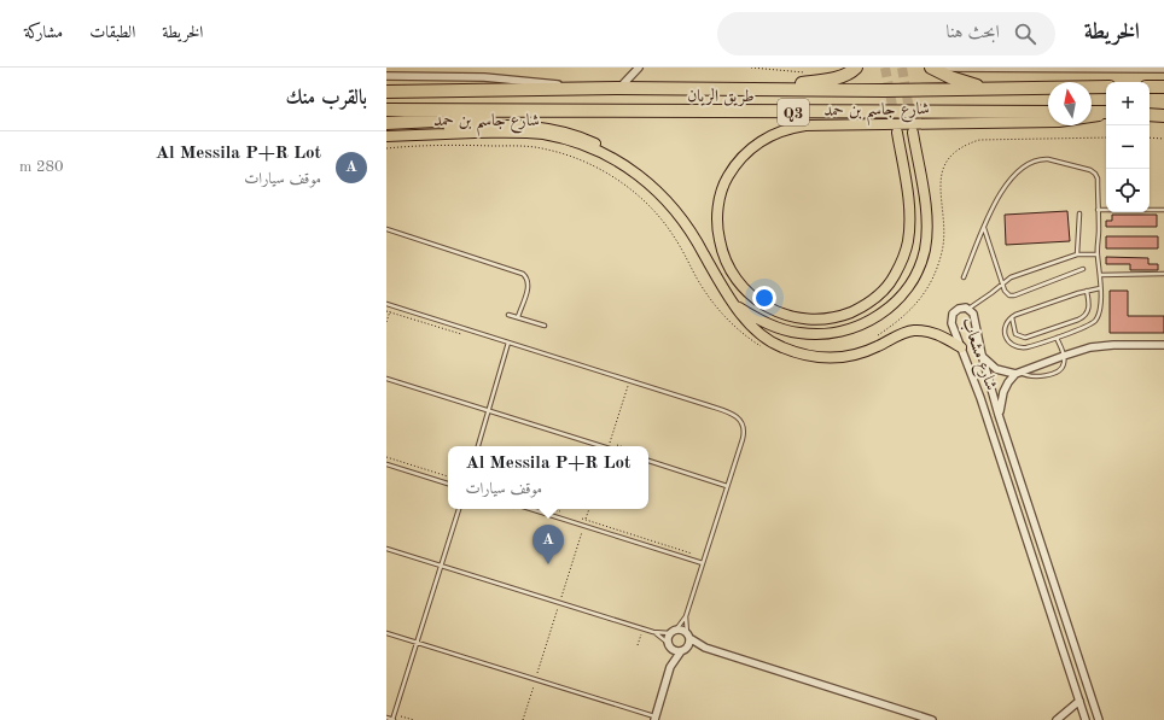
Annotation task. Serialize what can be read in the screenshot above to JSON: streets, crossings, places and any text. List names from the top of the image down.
{
  "streets": {
    "highway": ["طريق الريان", "Q3"],
    "main road": ["شارع جاسم بن حمد"],
    "street": ["شارع مشعاب"]
  },
  "north": "top",
  "page": {
    "header": "الخريطة",
    "search": "ابحث هنا",
    "nav": ["الخريطة", "الطبقات", "مشاركة"],
    "heading": "بالقرب منك",
    "map_buttons": ["+", "−"],
    "list": [
      {
        "mark": "A",
        "name": "Al Messila P+R Lot",
        "note": "موقف سيارات",
        "value": "280 m"
      }
    ],
    "popup": ["Al Messila P+R Lot", "موقف سيارات"],
    "pins": "A"
  }
}
